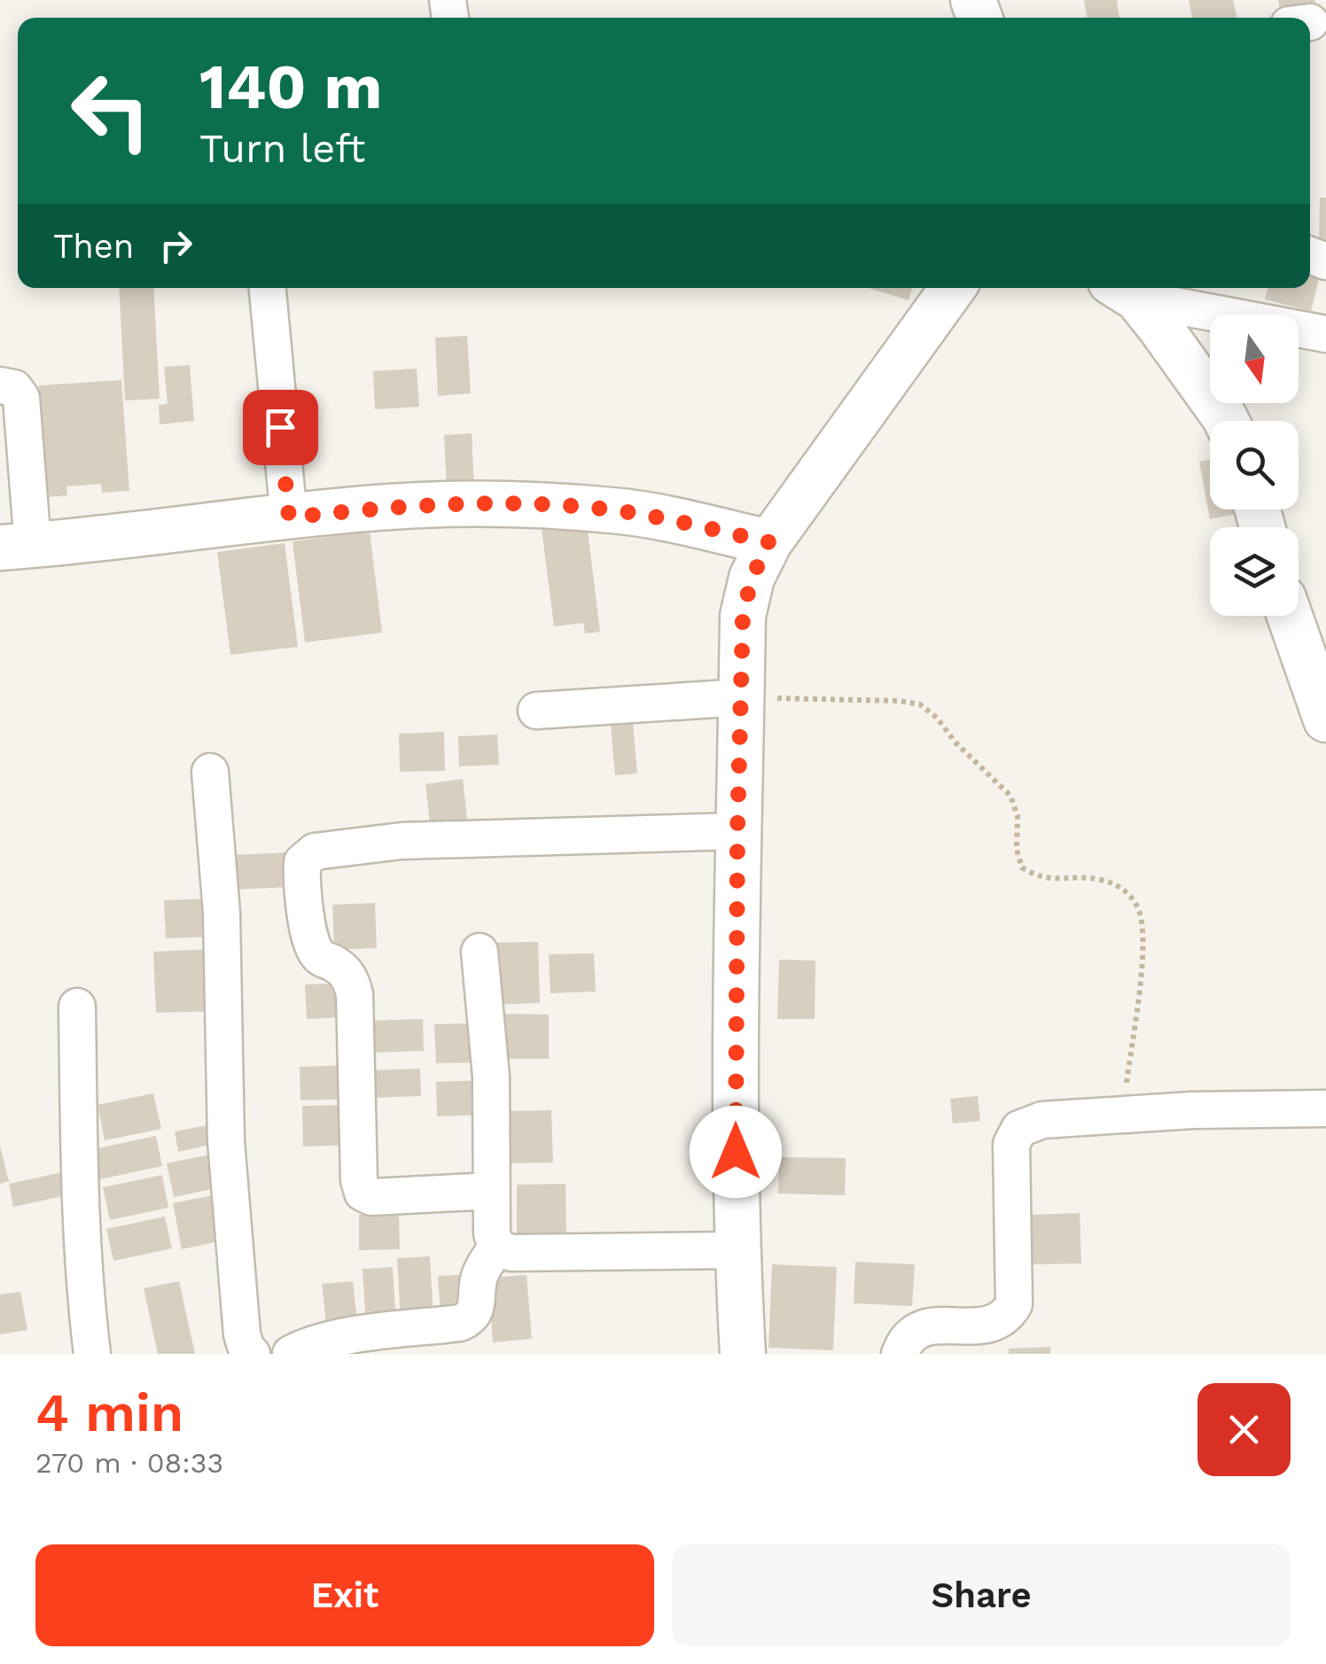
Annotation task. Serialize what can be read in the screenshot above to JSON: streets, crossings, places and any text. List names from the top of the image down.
{
  "north": "bottom",
  "page": {
    "turn": ["140 m", "Turn left"],
    "then": "Then",
    "heading": ["4 min", "270 m · 08:33"],
    "buttons": ["Exit", "Share"]
  }
}
